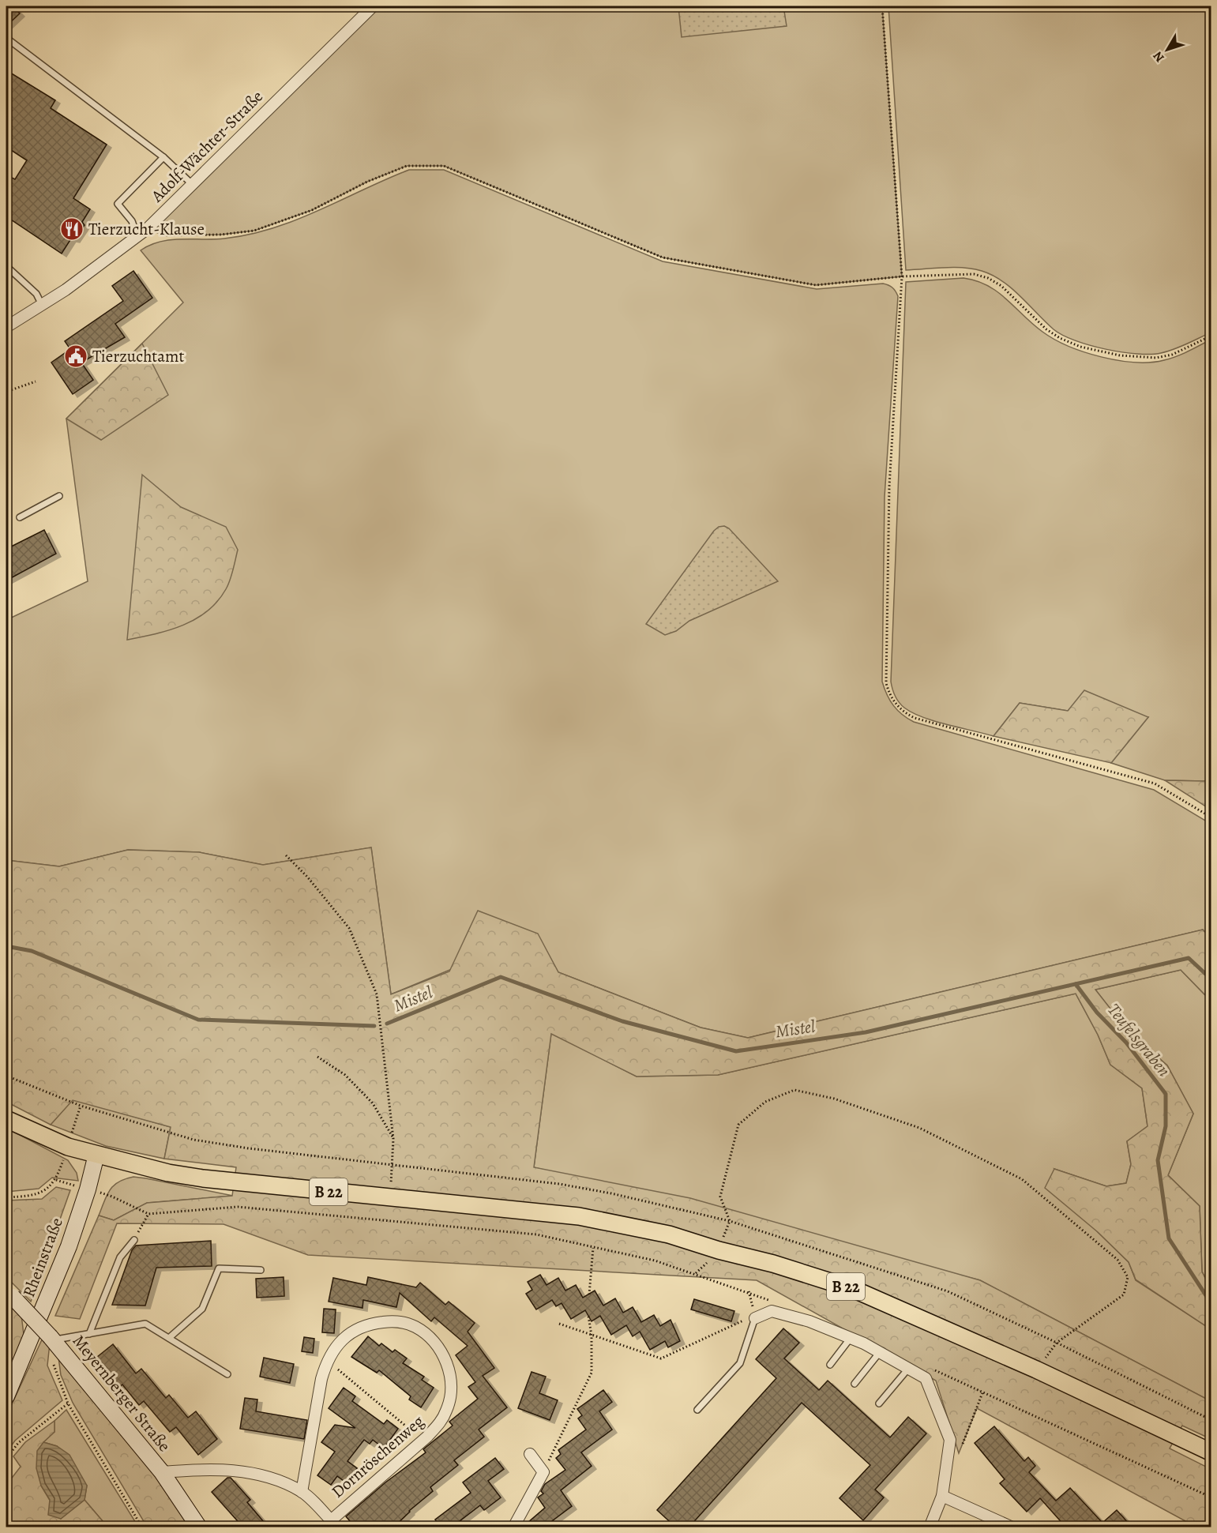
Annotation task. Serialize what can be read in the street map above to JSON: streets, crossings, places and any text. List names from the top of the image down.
{
  "streets": {
    "main road": ["B 22"],
    "street": [
      "Adolf-Wächter-Straße",
      "Rheinstraße",
      "Meyernberger Straße",
      "Dornröschenweg"
    ]
  },
  "crossings": [
    ["B 22", "Rheinstraße"]
  ],
  "water": ["Mistel", "Teufelsgraben"],
  "places": {
    "restaurant": ["Tierzucht-Klause"],
    "public building": ["Tierzuchtamt"]
  },
  "north": "bottom left"
}
